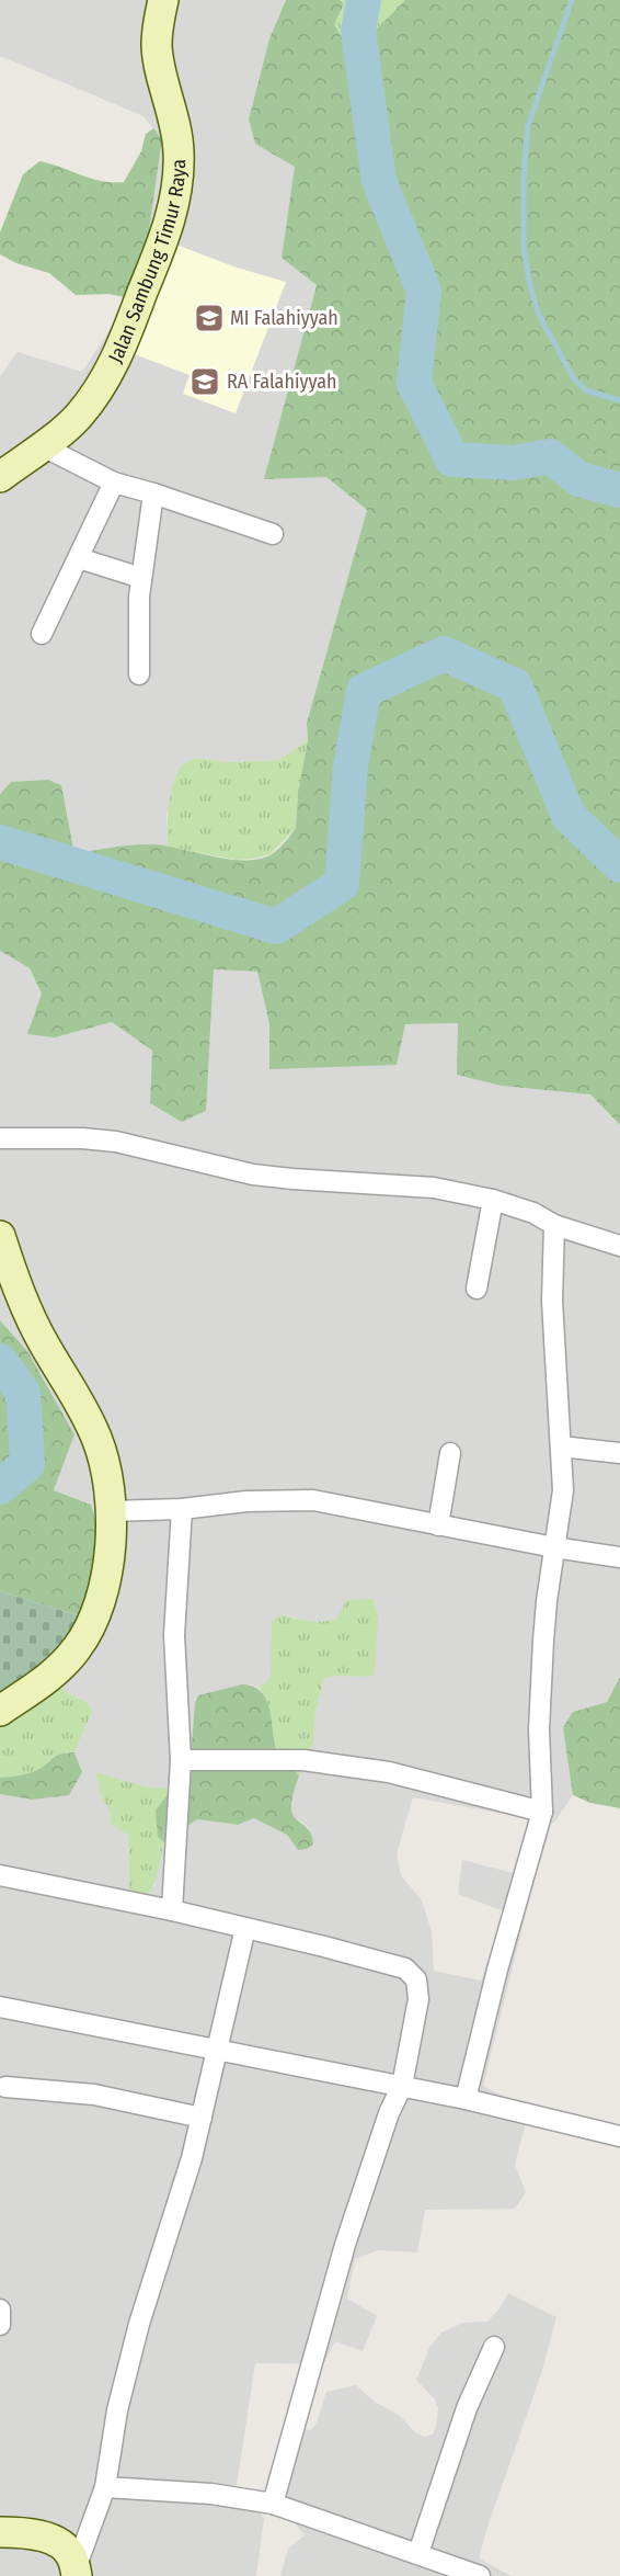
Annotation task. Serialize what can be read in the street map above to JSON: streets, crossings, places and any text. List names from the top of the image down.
{
  "streets": {
    "main road": ["Jalan Sambung Timur Raya"]
  },
  "places": {
    "school or university": ["MI Falahiyyah", "RA Falahiyyah"]
  }
}
